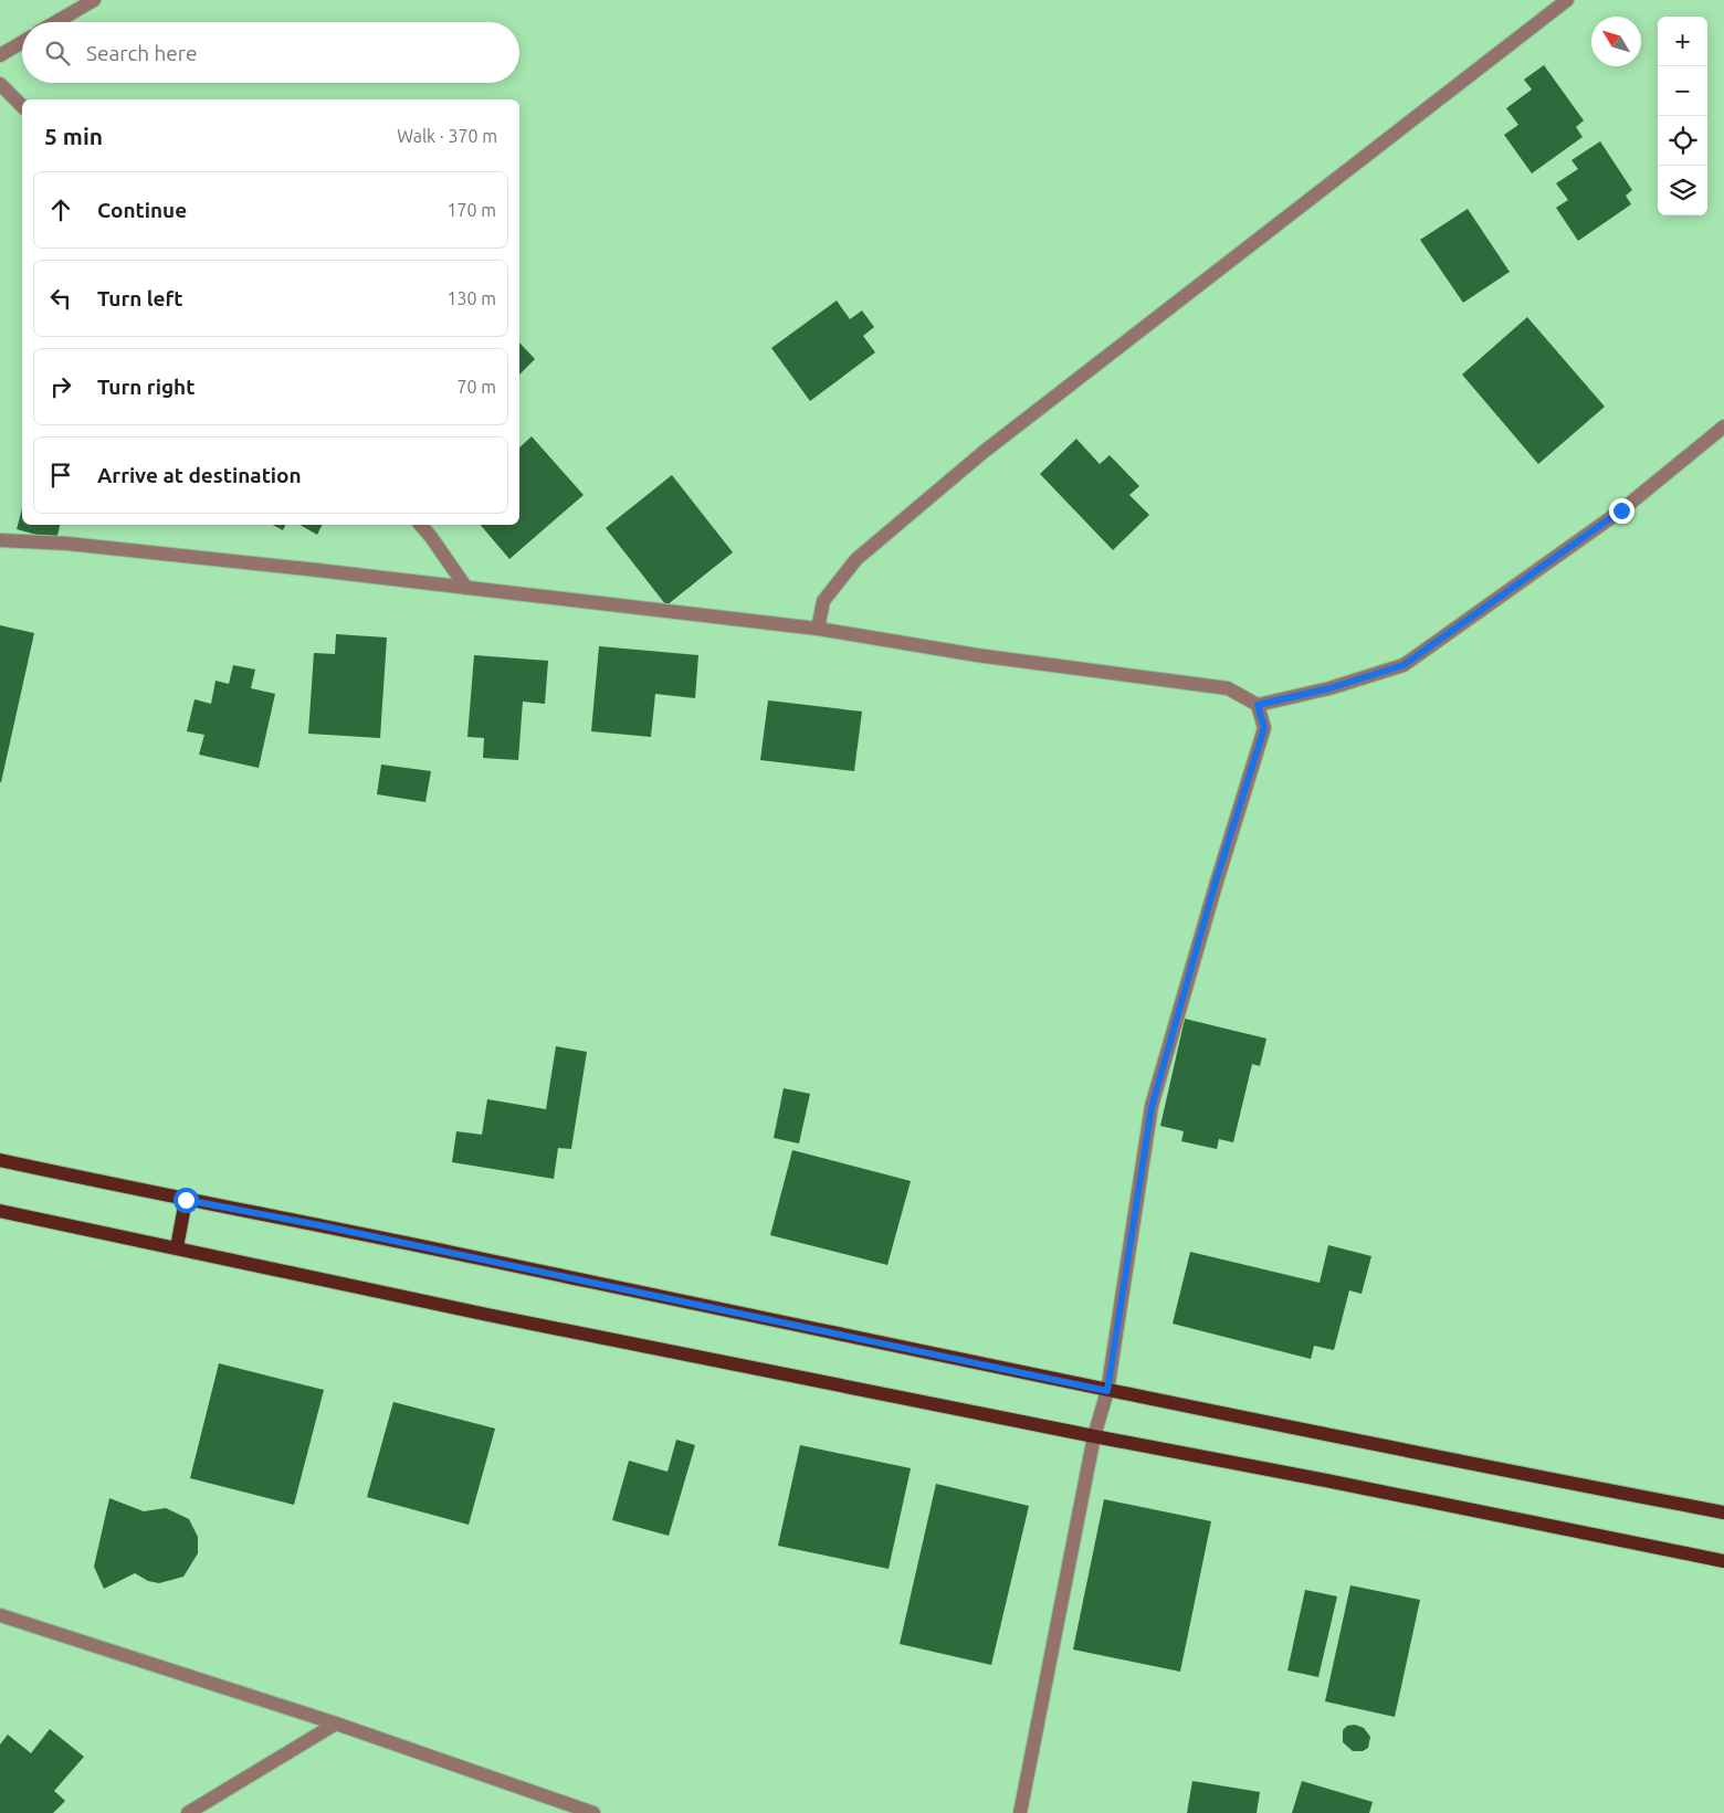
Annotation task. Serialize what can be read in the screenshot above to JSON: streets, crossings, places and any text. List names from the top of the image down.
{
  "north": "top left",
  "page": {
    "map_buttons": ["+", "−"],
    "search": "Search here",
    "heading": ["5 min", "Walk · 370 m"],
    "list": [
      ["Continue", "170 m"],
      ["Turn left", "130 m"],
      ["Turn right", "70 m"],
      "Arrive at destination"
    ]
  }
}
